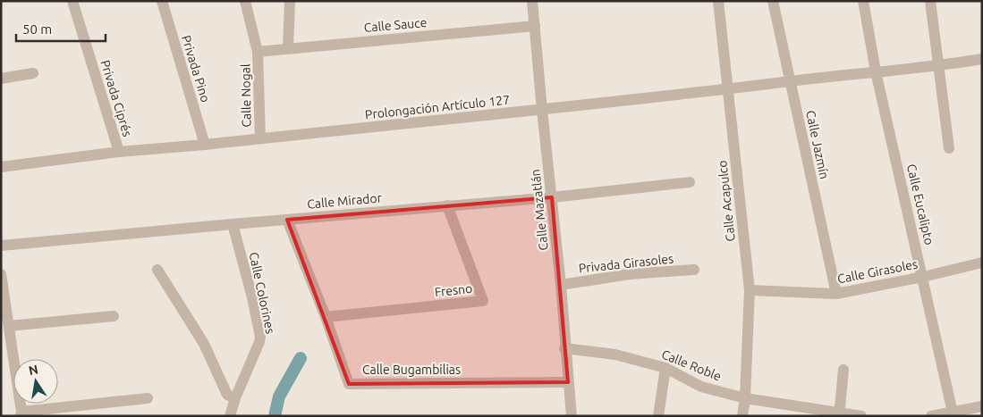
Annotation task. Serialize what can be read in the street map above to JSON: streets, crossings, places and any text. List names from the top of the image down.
{
  "streets": {
    "street": [
      "Calle Sauce",
      "Privada Pino",
      "Calle Nogal",
      "Privada Ciprés",
      "Prolongación Artículo 127",
      "Calle Jazmín",
      "Calle Mirador",
      "Calle Acapulco",
      "Calle Eucalipto",
      "Calle Mazatlán",
      "Privada Girasoles",
      "Calle Girasoles",
      "Fresno",
      "Calle Colorines",
      "Calle Roble",
      "Calle Bugambilias"
    ]
  },
  "crossings": [
    ["Calle Sauce", "Calle Nogal"],
    ["Calle Sauce", "Calle Mazatlán"],
    ["Privada Pino", "Prolongación Artículo 127"],
    ["Calle Nogal", "Prolongación Artículo 127"],
    ["Privada Ciprés", "Prolongación Artículo 127"],
    ["Prolongación Artículo 127", "Calle Jazmín"],
    ["Prolongación Artículo 127", "Calle Acapulco"],
    ["Prolongación Artículo 127", "Calle Eucalipto"],
    ["Prolongación Artículo 127", "Calle Mazatlán"],
    ["Calle Jazmín", "Calle Girasoles"],
    ["Calle Mirador", "Calle Mazatlán"],
    ["Calle Mirador", "Fresno"],
    ["Calle Mirador", "Calle Colorines"],
    ["Calle Mirador", "Calle Bugambilias"],
    ["Calle Acapulco", "Calle Girasoles"],
    ["Calle Acapulco", "Calle Roble"],
    ["Calle Eucalipto", "Calle Girasoles"],
    ["Calle Mazatlán", "Privada Girasoles"],
    ["Calle Mazatlán", "Calle Roble"],
    ["Calle Mazatlán", "Calle Bugambilias"],
    ["Fresno", "Calle Bugambilias"]
  ],
  "scale_bar": "50 m",
  "north": "top"
}
